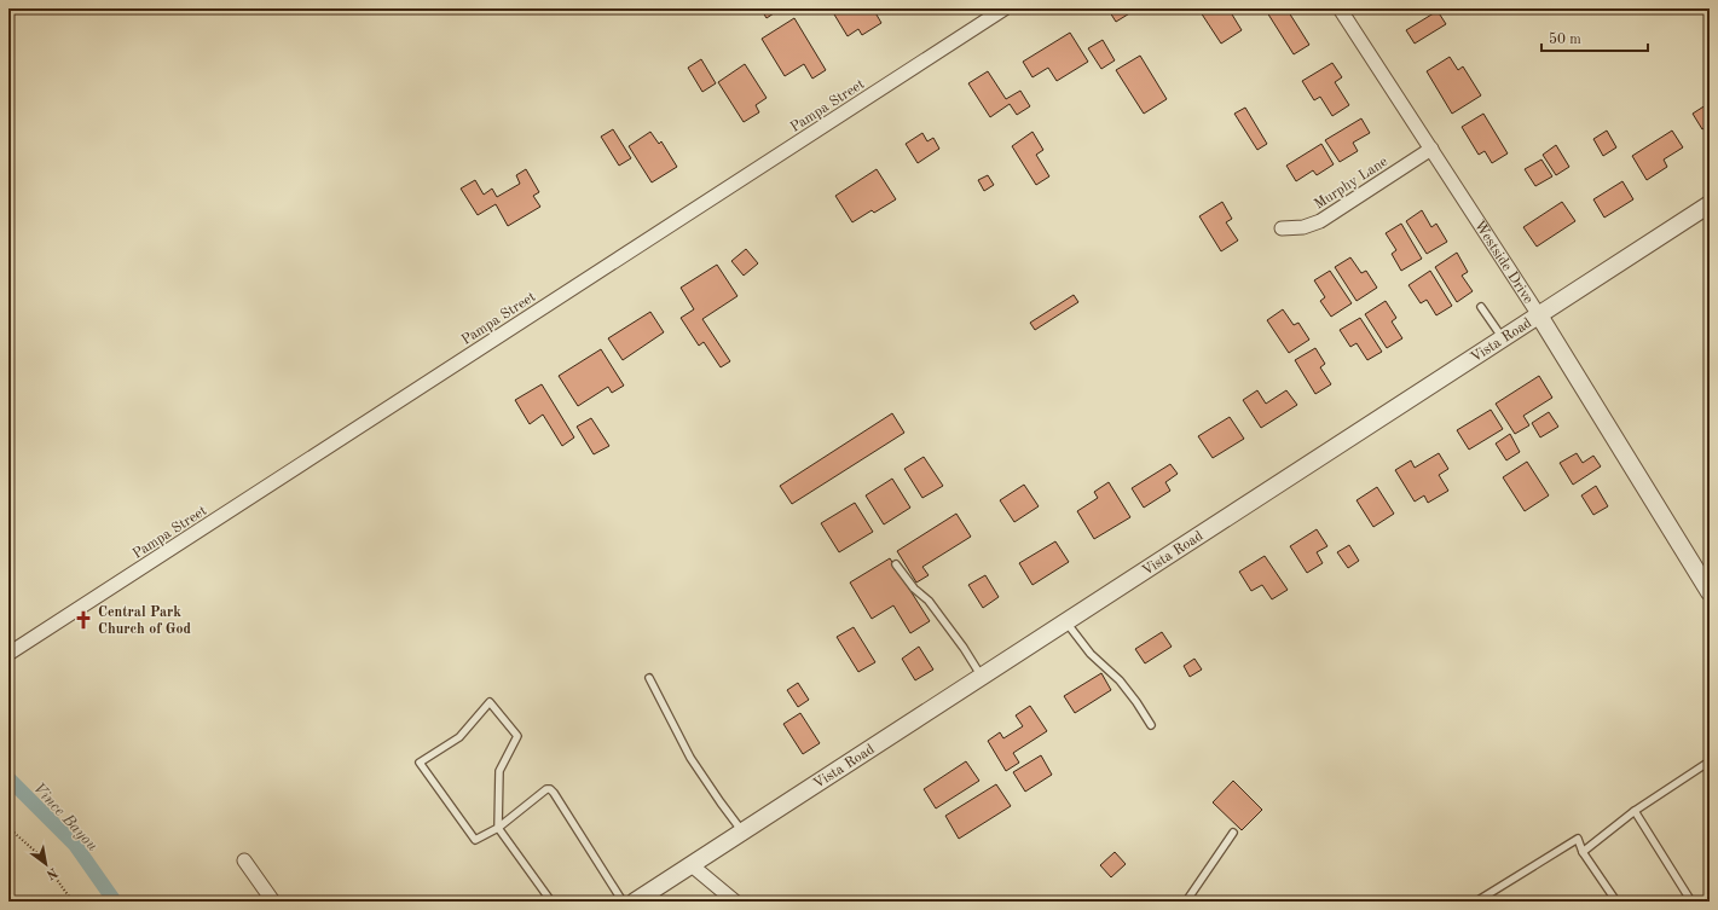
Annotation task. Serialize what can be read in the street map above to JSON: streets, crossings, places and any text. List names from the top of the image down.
{
  "streets": {
    "street": [
      "Pampa Street",
      "Murphy Lane",
      "Westside Drive",
      "Vista Road"
    ]
  },
  "crossings": [
    ["Murphy Lane", "Westside Drive"],
    ["Westside Drive", "Vista Road"]
  ],
  "water": ["Vince Bayou"],
  "places": {
    "church": ["Central Park Church of God"]
  },
  "scale_bar": "50 m",
  "north": "bottom right"
}
